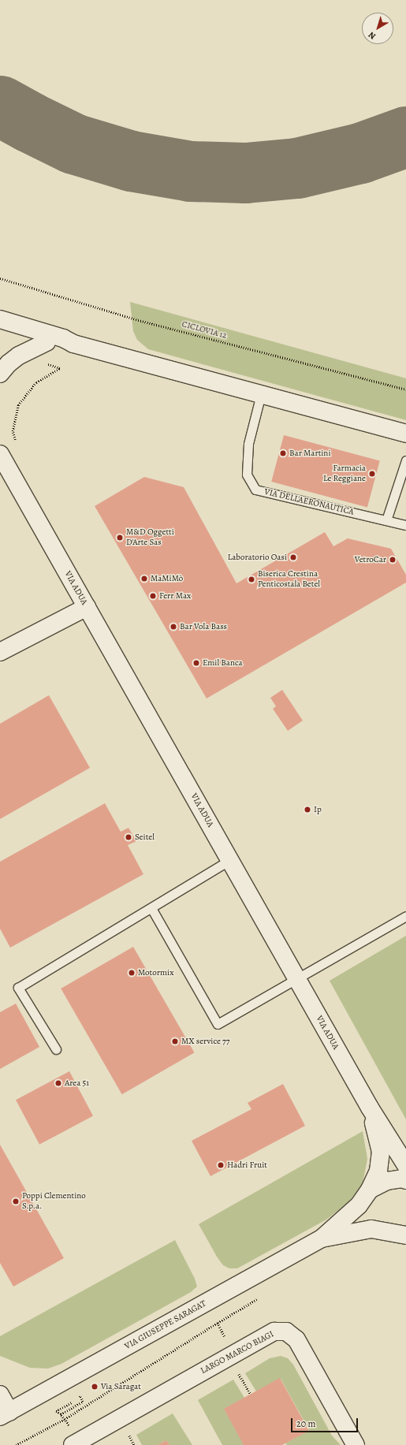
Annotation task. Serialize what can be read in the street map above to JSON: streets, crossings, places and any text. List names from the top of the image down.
{
  "streets": {
    "street": ["VIA ADUA", "VIA GIUSEPPE SARAGAT", "LARGO MARCO BIAGI"],
    "lane": ["VIA DELL'AERONAUTICA"],
    "path": ["CICLOVIA 12"]
  },
  "crossings": [
    ["VIA ADUA", "VIA GIUSEPPE SARAGAT"]
  ],
  "places": [
    "Bar Martini",
    "Farmacia Le Reggiane",
    "M&D Oggetti D'Arte Sas",
    "Laboratorio Oasi",
    "VetroCar",
    "MaMiMò",
    "Biserica Crestina Penticostala Betel",
    "Ferr Max",
    "Bar Vola Bass",
    "Emil Banca",
    "Ip",
    "Seitel",
    "Motormix",
    "MX service 77",
    "Area 51",
    "Hadri Fruit",
    "Poppi Clementino S.p.a.",
    "Via Saragat"
  ],
  "scale_bar": "20 m",
  "north": "bottom left"
}
